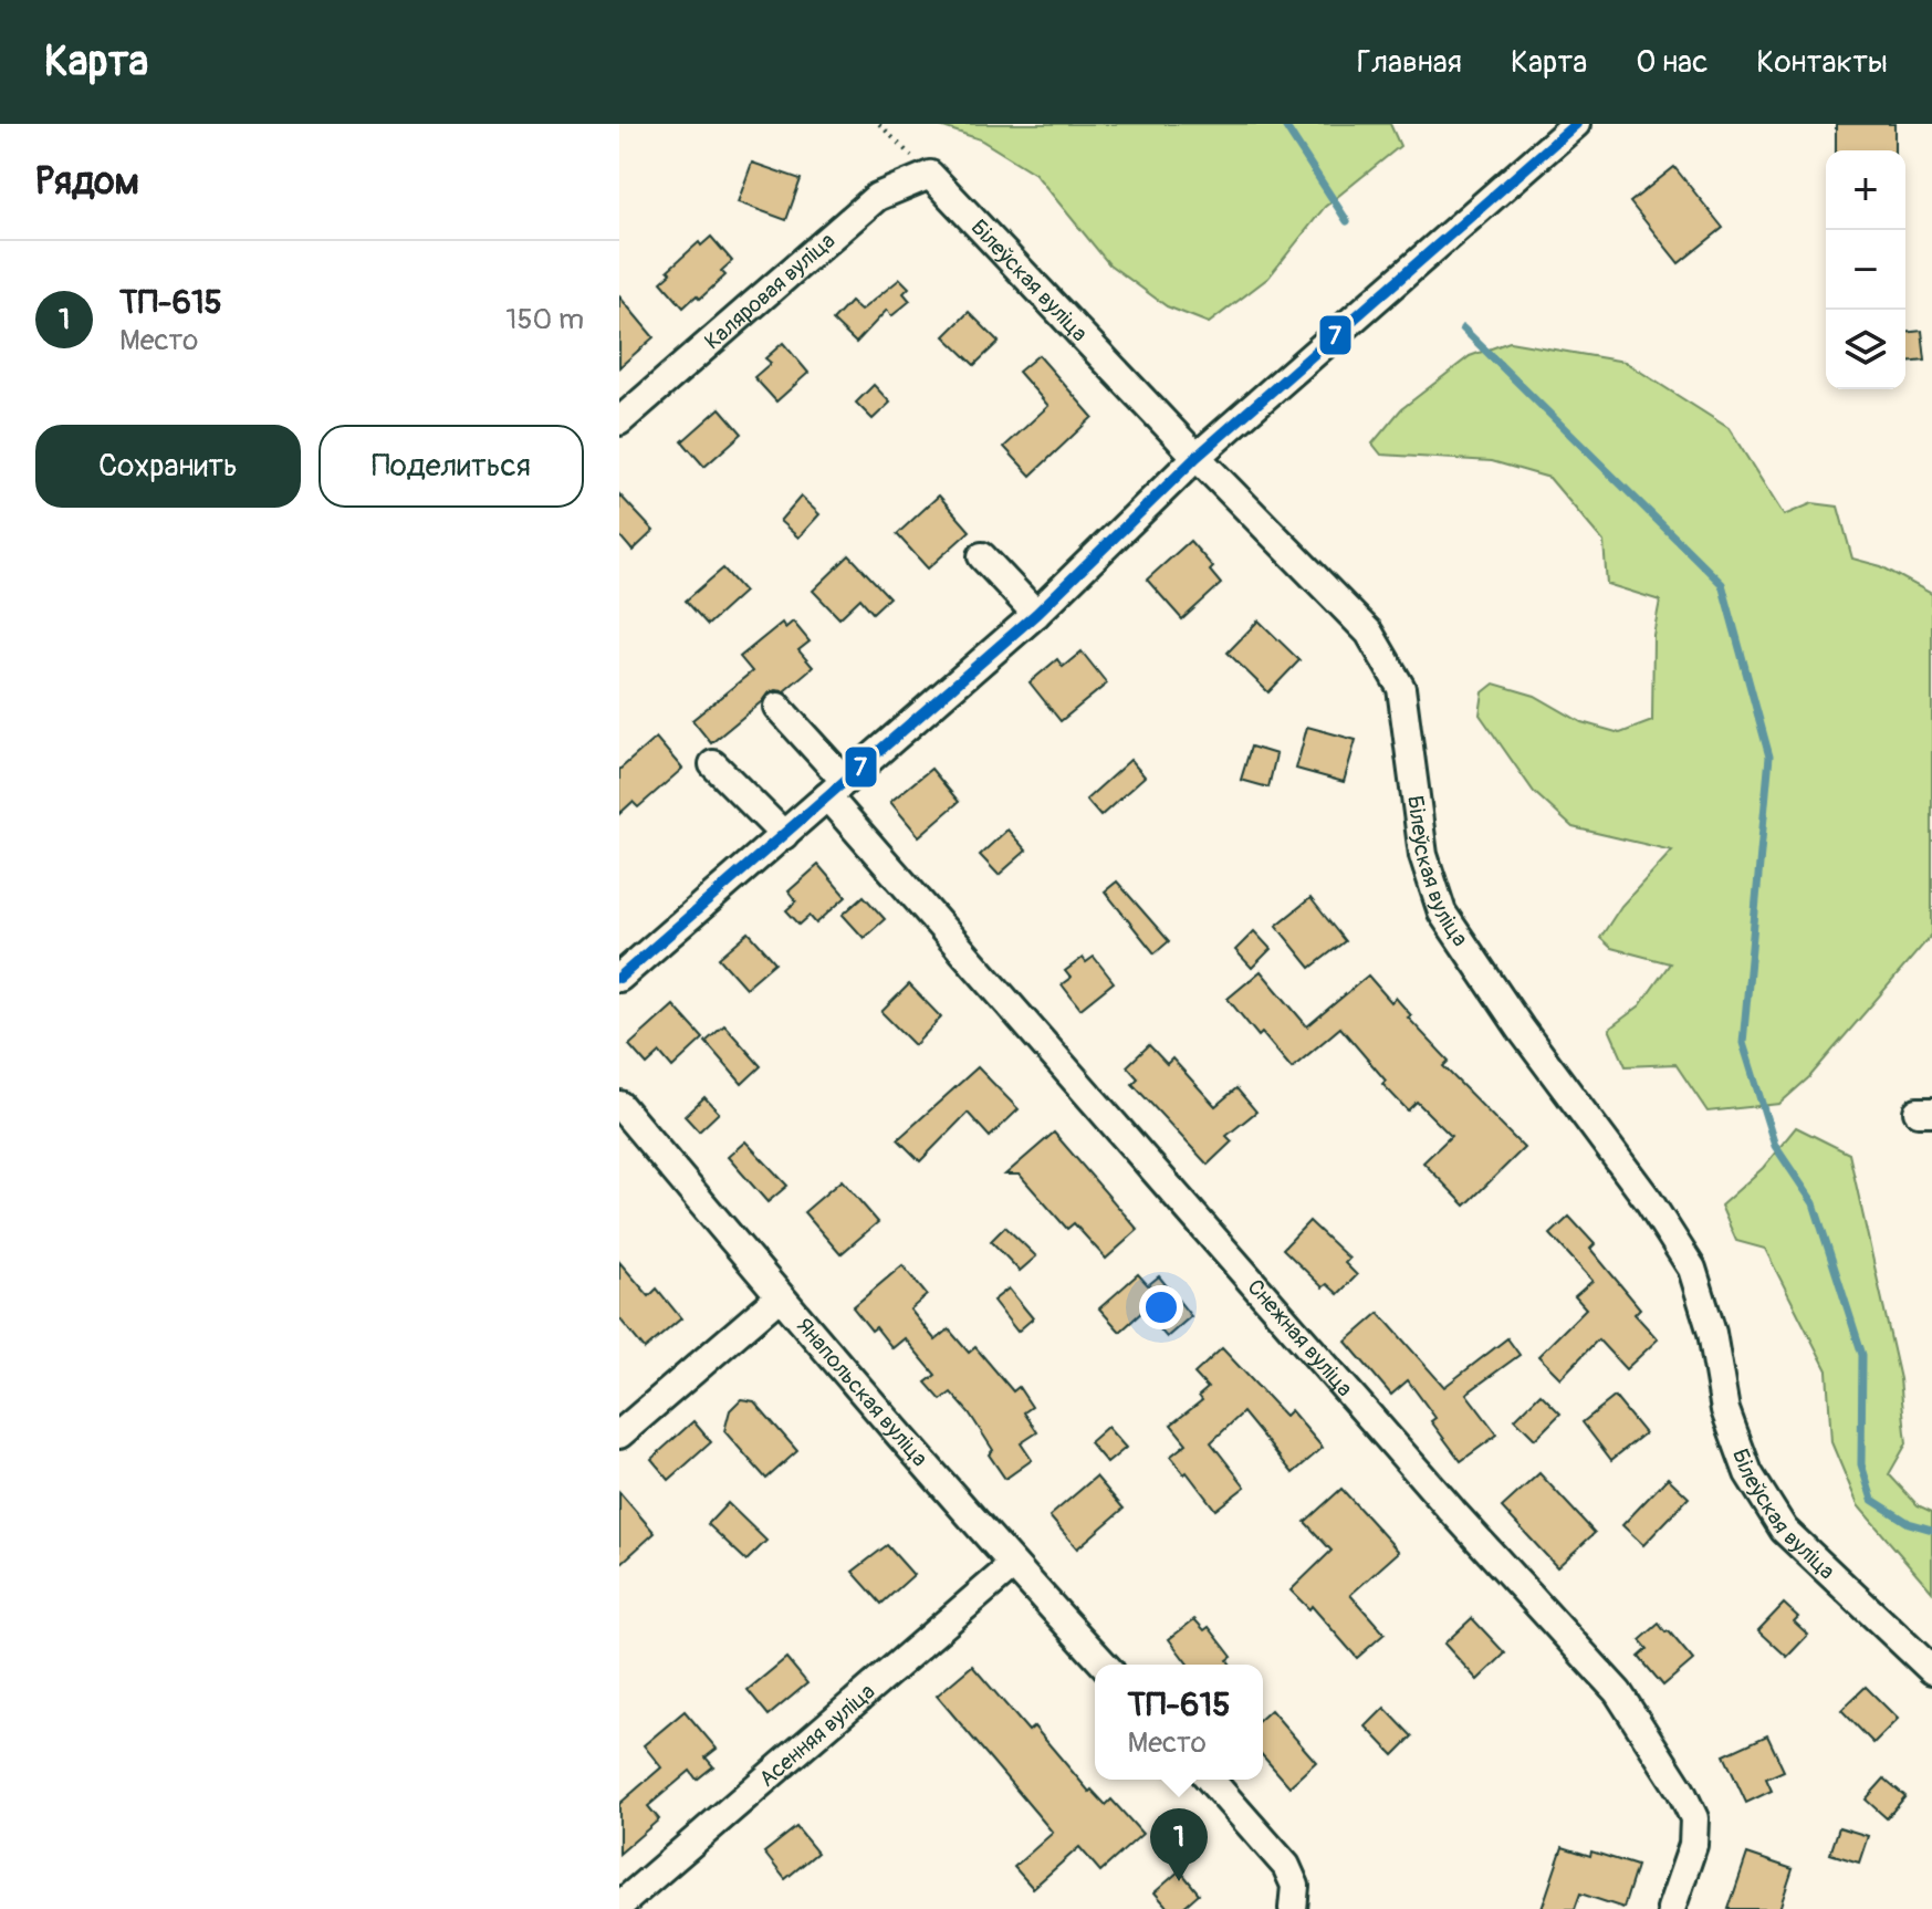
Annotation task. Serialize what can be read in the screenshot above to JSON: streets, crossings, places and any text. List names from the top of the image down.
{
  "streets": {
    "street": [
      "Білеўская вуліца",
      "Каляровая вуліца",
      "Снежная вуліца",
      "Янапольская вуліца",
      "Асенняя вуліца"
    ]
  },
  "crossings": [
    ["Білеўская вуліца", "Каляровая вуліца"],
    ["Янапольская вуліца", "Асенняя вуліца"]
  ],
  "lines": ["transit line 7"],
  "page": {
    "header": "Карта",
    "nav": [
      "Главная",
      "Карта",
      "О нас",
      "Контакты"
    ],
    "heading": "Рядом",
    "map_buttons": ["+", "−"],
    "list": [
      {
        "mark": "1",
        "name": "ТП-615",
        "note": "Место",
        "value": "150 m"
      }
    ],
    "buttons": ["Сохранить", "Поделиться"],
    "popup": ["ТП-615", "Место"],
    "pins": "1"
  }
}
